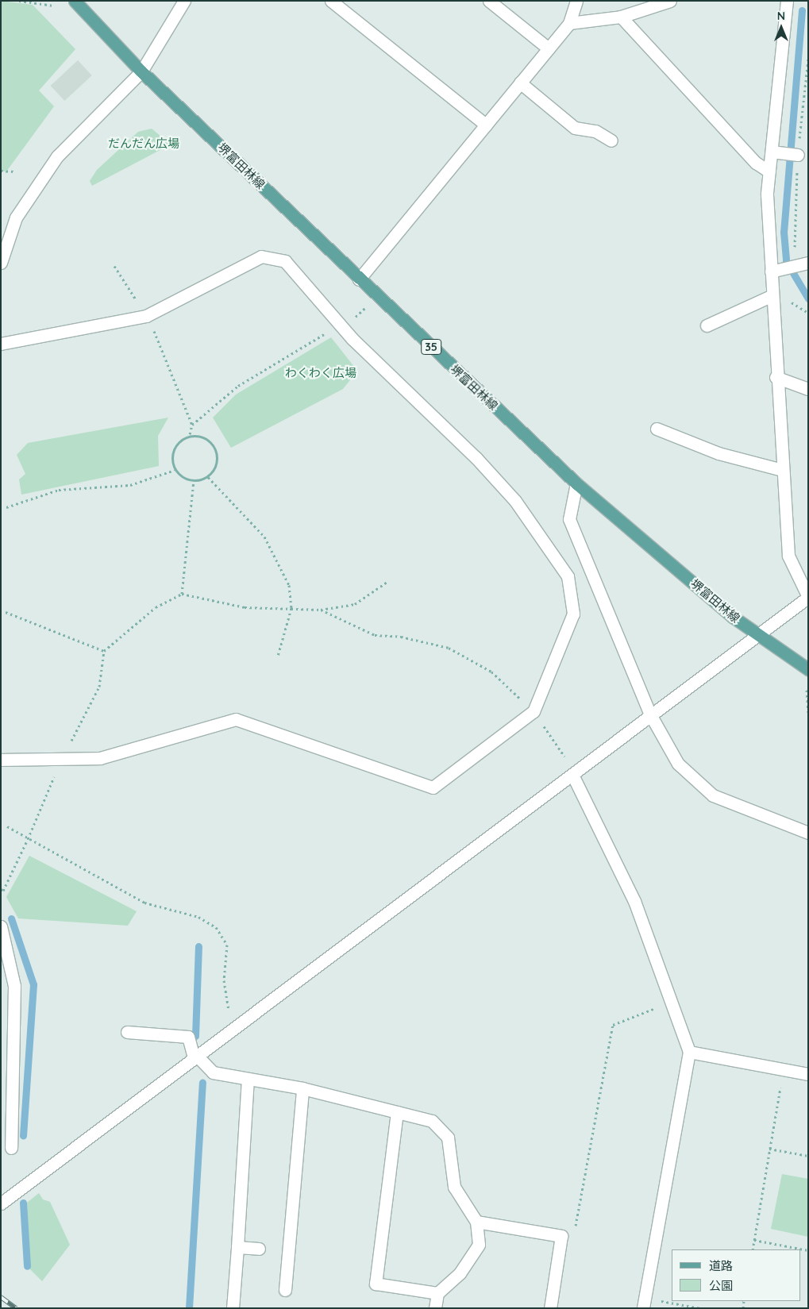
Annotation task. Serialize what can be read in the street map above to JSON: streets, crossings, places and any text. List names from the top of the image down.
{
  "streets": {
    "main road": ["堺富田林線", "35"]
  },
  "parks": ["だんだん広場", "わくわく広場"],
  "legend": ["道路", "公園"],
  "north": "top"
}
